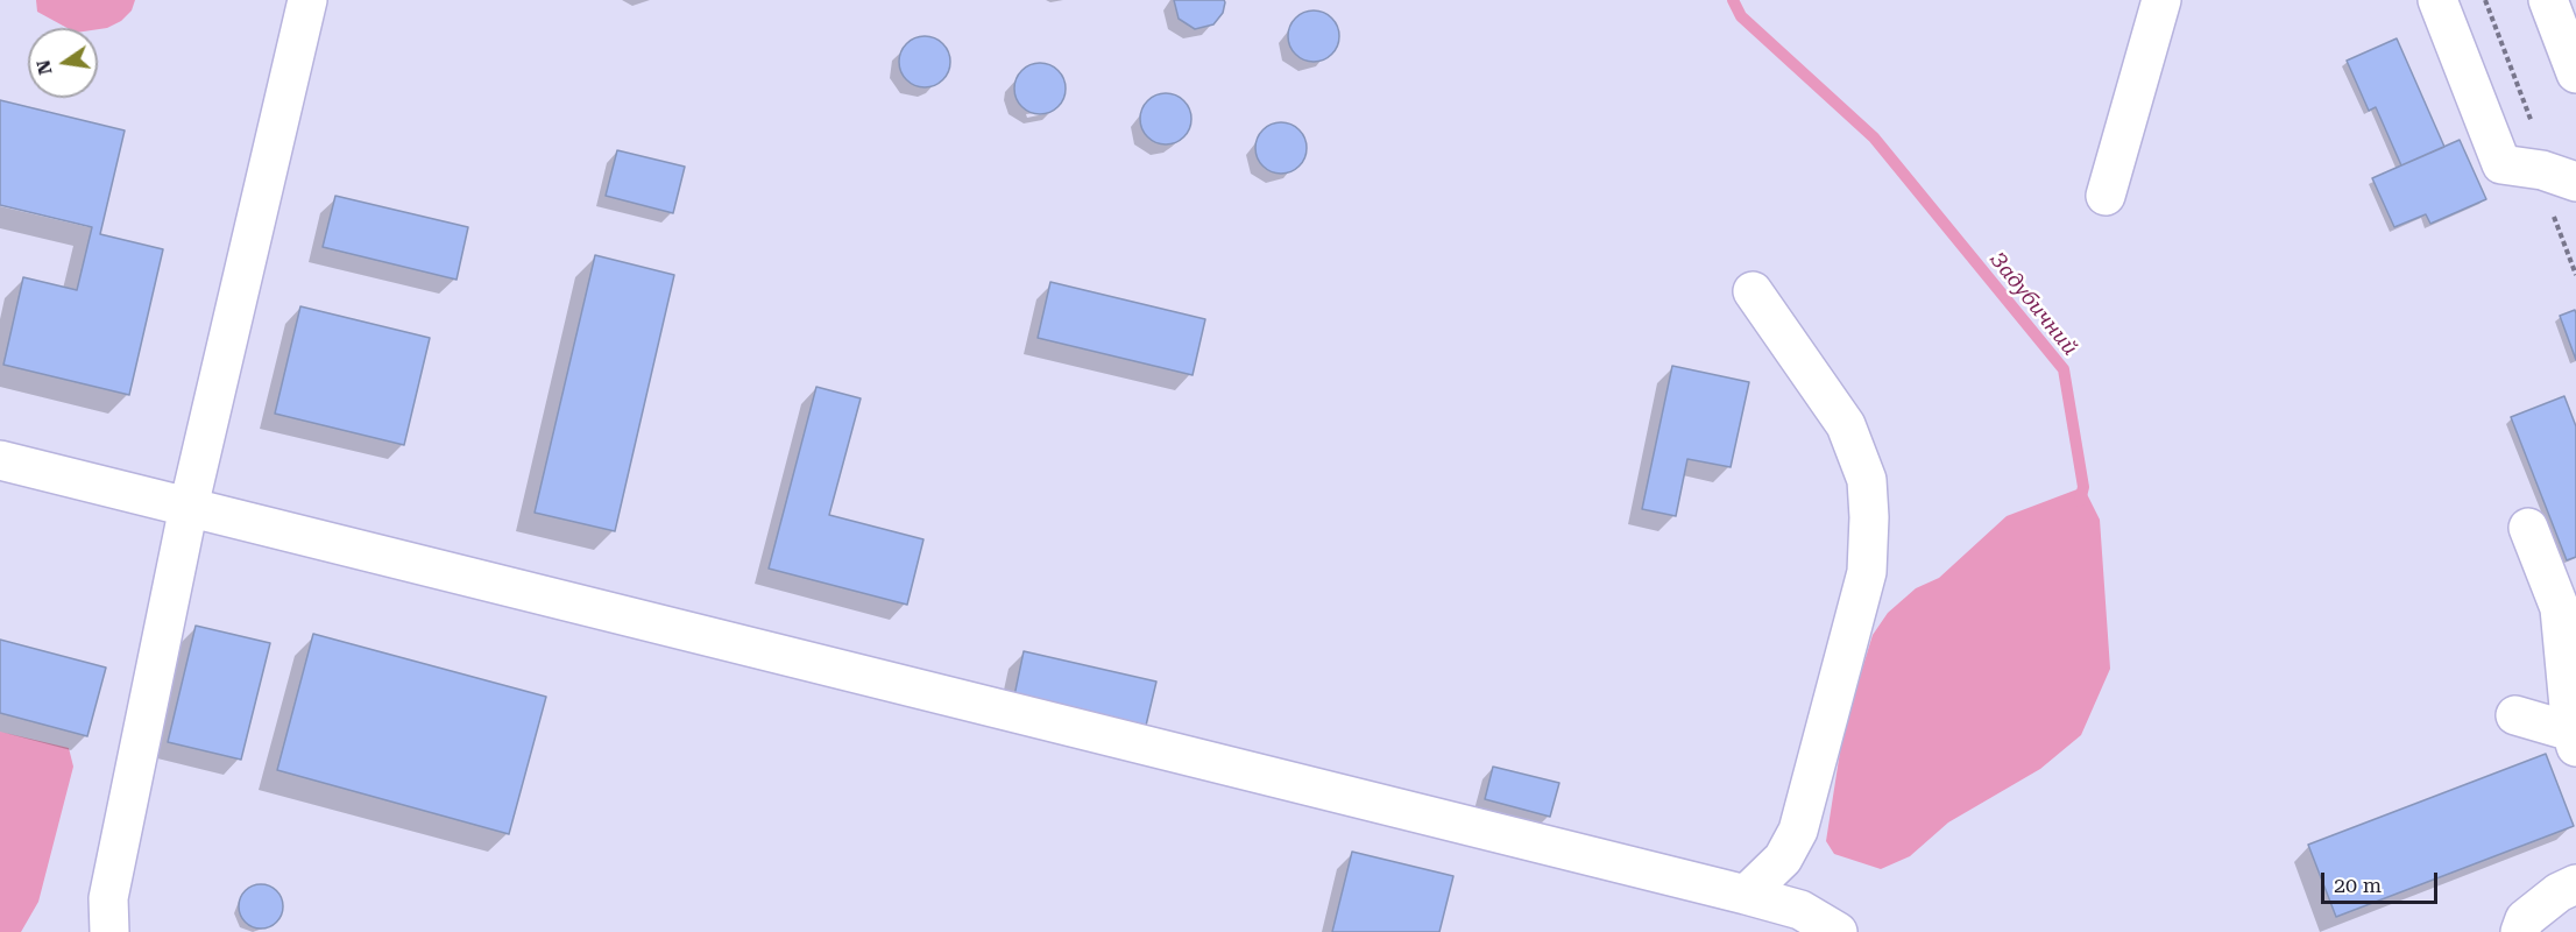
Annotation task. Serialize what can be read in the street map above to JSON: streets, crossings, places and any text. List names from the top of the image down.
{
  "water": ["Задубичний"],
  "scale_bar": "20 m",
  "north": "left"
}
